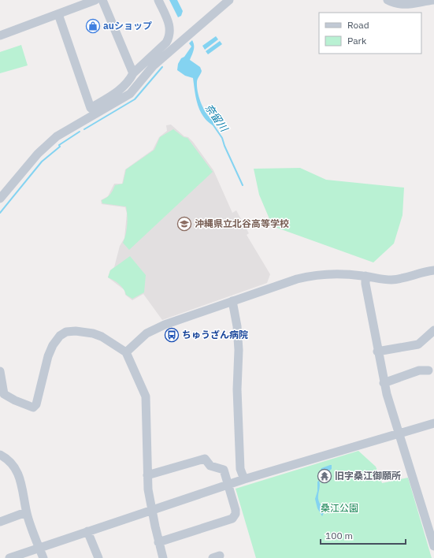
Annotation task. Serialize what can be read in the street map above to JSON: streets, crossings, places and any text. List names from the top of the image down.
{
  "water": ["奈留川"],
  "parks": ["桑江公園"],
  "places": {
    "shop": ["auショップ"],
    "school or university": ["沖縄県立北谷高等学校"],
    "bus stop": ["ちゅうざん病院"],
    "temple": ["旧字桑江御願所"]
  },
  "legend": ["Road", "Park"],
  "scale_bar": "100 m"
}
